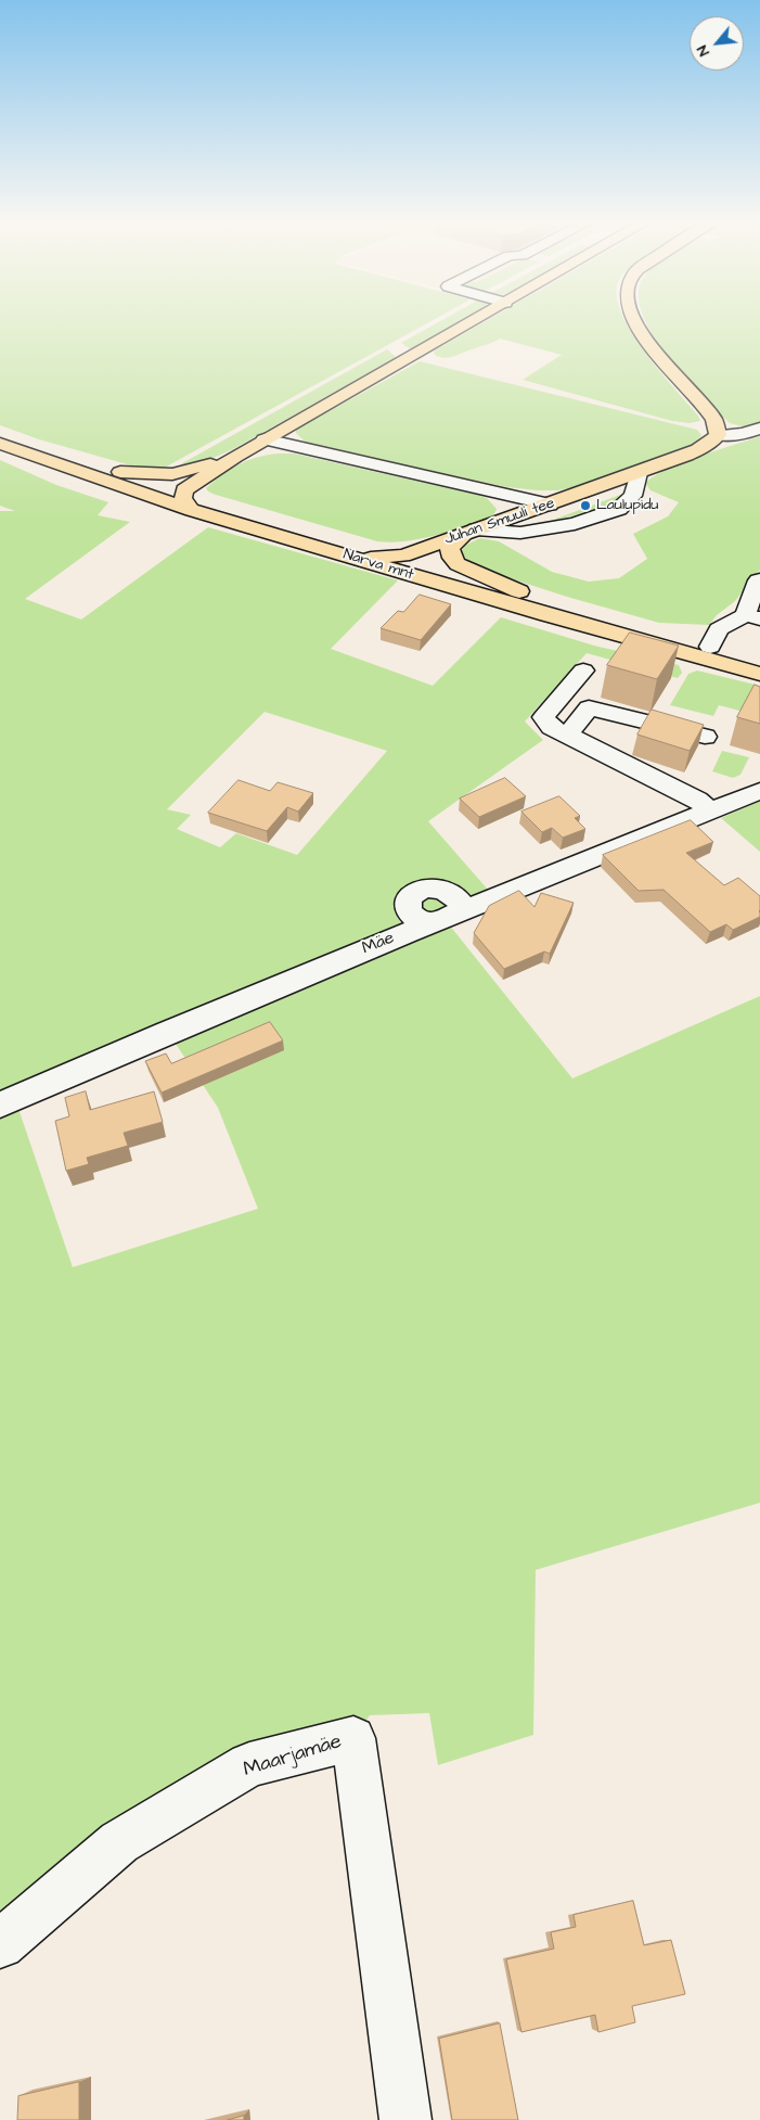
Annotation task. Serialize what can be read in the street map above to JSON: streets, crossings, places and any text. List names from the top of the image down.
{
  "streets": {
    "main road": ["Juhan Smuuli tee", "Narva mnt"],
    "street": ["Mäe", "Maarjamäe"]
  },
  "crossings": [
    ["Juhan Smuuli tee", "Narva mnt"]
  ],
  "places": ["Laulupidu"],
  "north": "bottom left"
}
